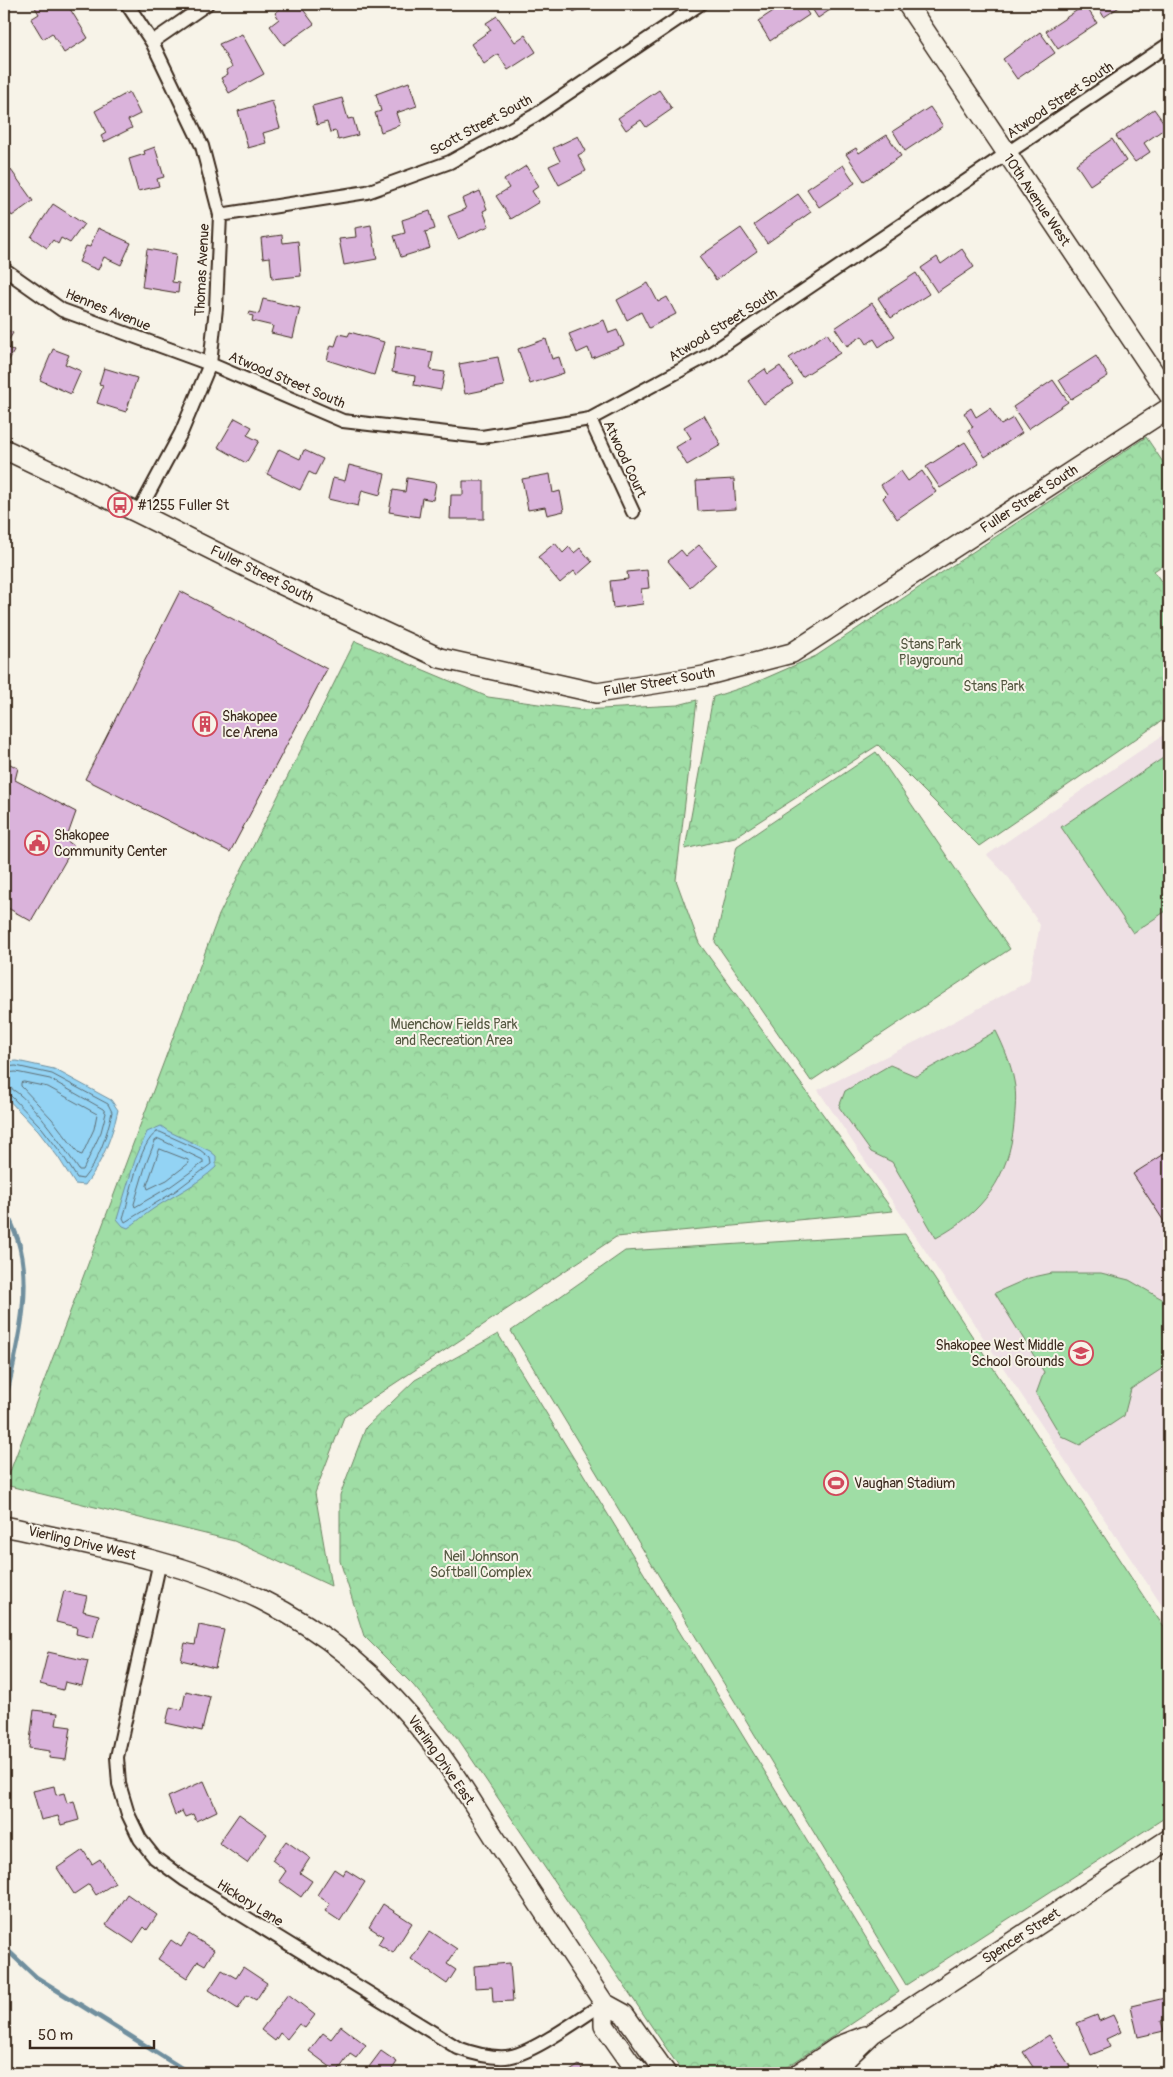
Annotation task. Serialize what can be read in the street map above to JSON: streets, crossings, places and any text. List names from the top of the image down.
{
  "streets": {
    "street": [
      "Atwood Street South",
      "Scott Street South",
      "10th Avenue West",
      "Thomas Avenue",
      "Hennes Avenue",
      "Atwood Court",
      "Fuller Street South",
      "Vierling Drive West",
      "Vierling Drive East",
      "Hickory Lane",
      "Spencer Street"
    ]
  },
  "crossings": [
    ["Atwood Street South", "10th Avenue West"],
    ["Atwood Street South", "Thomas Avenue"],
    ["Atwood Street South", "Hennes Avenue"],
    ["Atwood Street South", "Atwood Court"],
    ["Scott Street South", "Thomas Avenue"],
    ["Thomas Avenue", "Hennes Avenue"],
    ["Thomas Avenue", "Fuller Street South"],
    ["Vierling Drive West", "Vierling Drive East"],
    ["Vierling Drive West", "Hickory Lane"],
    ["Vierling Drive East", "Hickory Lane"]
  ],
  "parks": [
    "Stans Park Playground",
    "Stans Park",
    "Muenchow Fields Park and Recreation Area",
    "Neil Johnson Softball Complex"
  ],
  "places": {
    "bus stop": ["#1255 Fuller St"],
    "building": ["Shakopee Ice Arena"],
    "public building": ["Shakopee Community Center"],
    "school or university": ["Shakopee West Middle School Grounds"],
    "sports": ["Vaughan Stadium"]
  },
  "scale_bar": "50 m"
}
